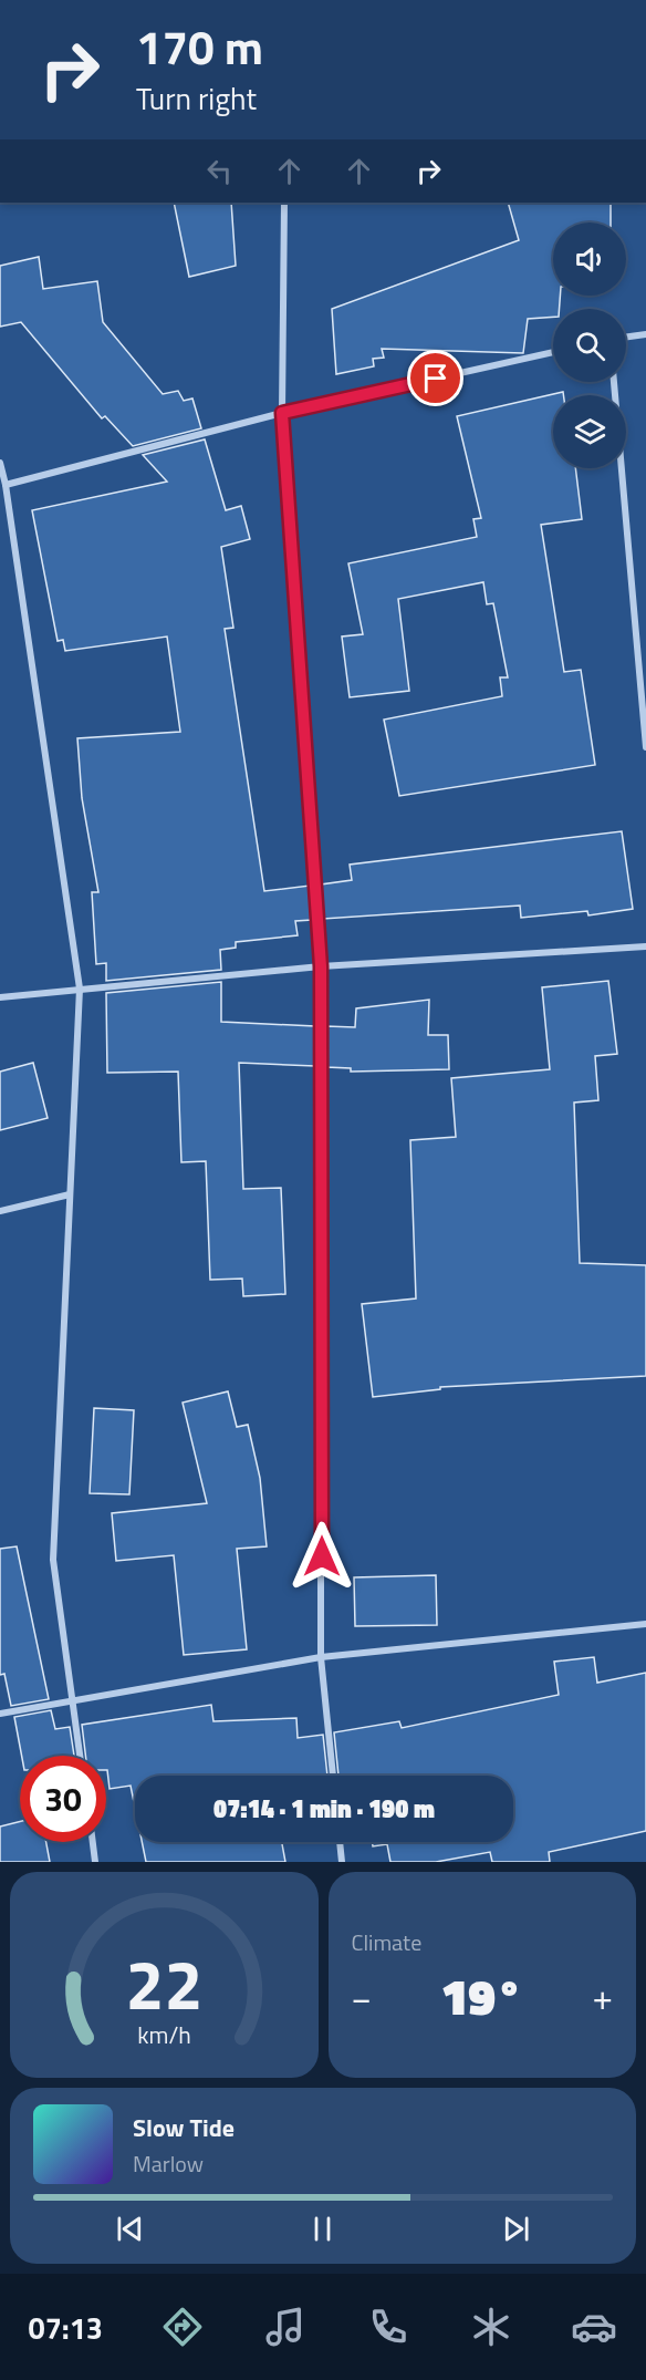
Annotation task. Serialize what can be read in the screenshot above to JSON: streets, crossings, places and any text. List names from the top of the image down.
{
  "page": {
    "turn": ["170 m", "Turn right"],
    "limit": "30",
    "trip": "07:14 · 1 min · 190 m",
    "tile": "Climate",
    "heat": ["−", "19°", "+"],
    "song": ["Slow Tide", "Marlow"],
    "tabs": "07:13",
    "gauge": ["22", "km/h"]
  }
}
